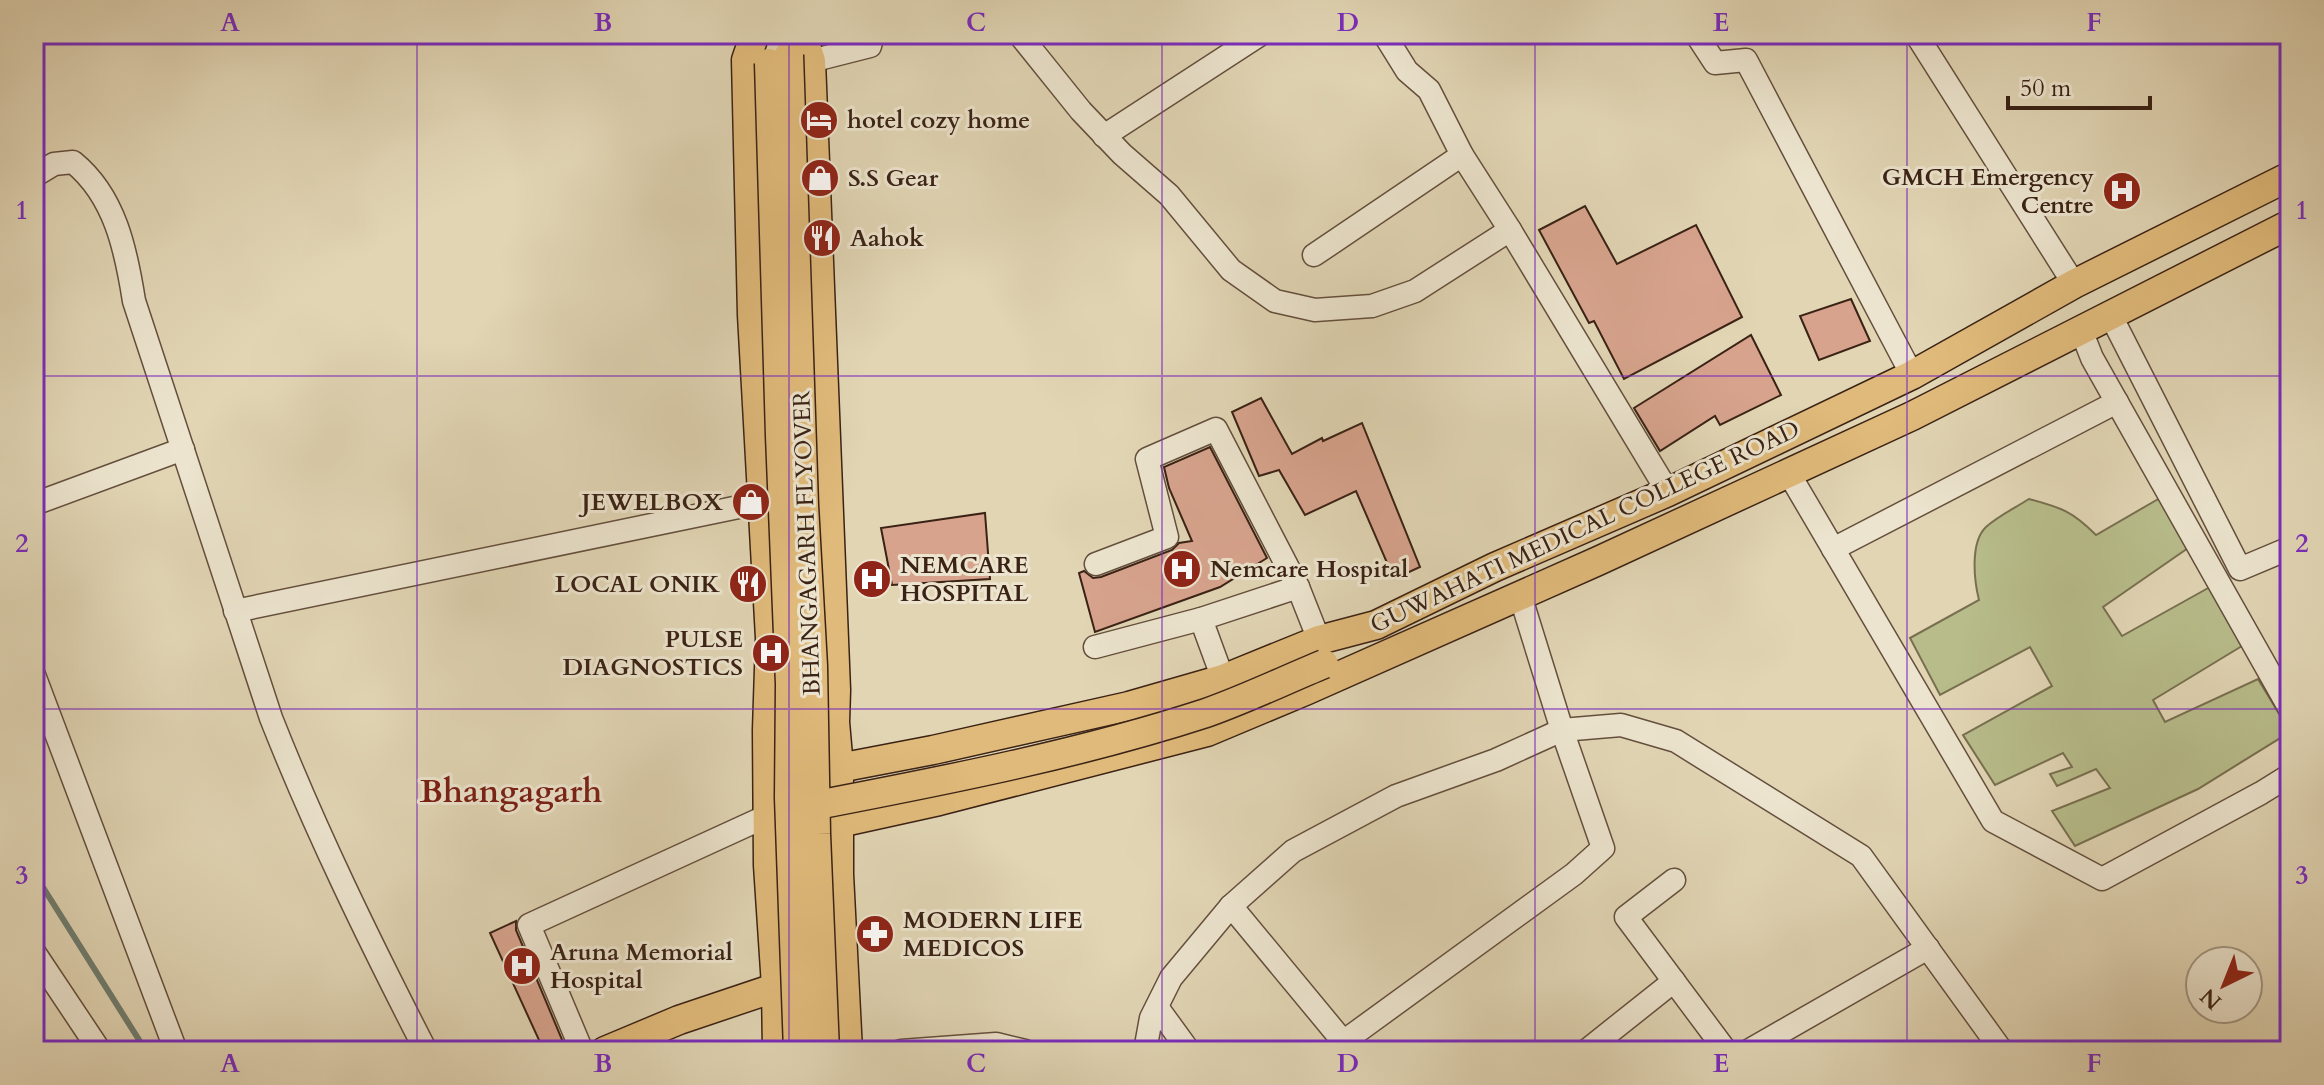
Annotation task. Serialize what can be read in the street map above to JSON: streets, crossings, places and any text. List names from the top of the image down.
{
  "streets": {
    "main road": ["GUWAHATI MEDICAL COLLEGE ROAD", "BHANGAGARH FLYOVER"]
  },
  "districts": ["Bhangagarh"],
  "places": {
    "hotel": ["hotel cozy home"],
    "shop": ["S.S Gear", "JEWELBOX"],
    "hospital": [
      "GMCH Emergency Centre",
      "Nemcare Hospital",
      "NEMCARE HOSPITAL",
      "PULSE DIAGNOSTICS",
      "Aruna Memorial Hospital"
    ],
    "restaurant": ["Aahok", "LOCAL ONIK"],
    "pharmacy": ["MODERN LIFE MEDICOS"]
  },
  "scale_bar": "50 m",
  "north": "bottom left",
  "grid": {
    "columns": [
      "A",
      "B",
      "C",
      "D",
      "E",
      "F"
    ],
    "rows": ["1", "2", "3"]
  }
}
